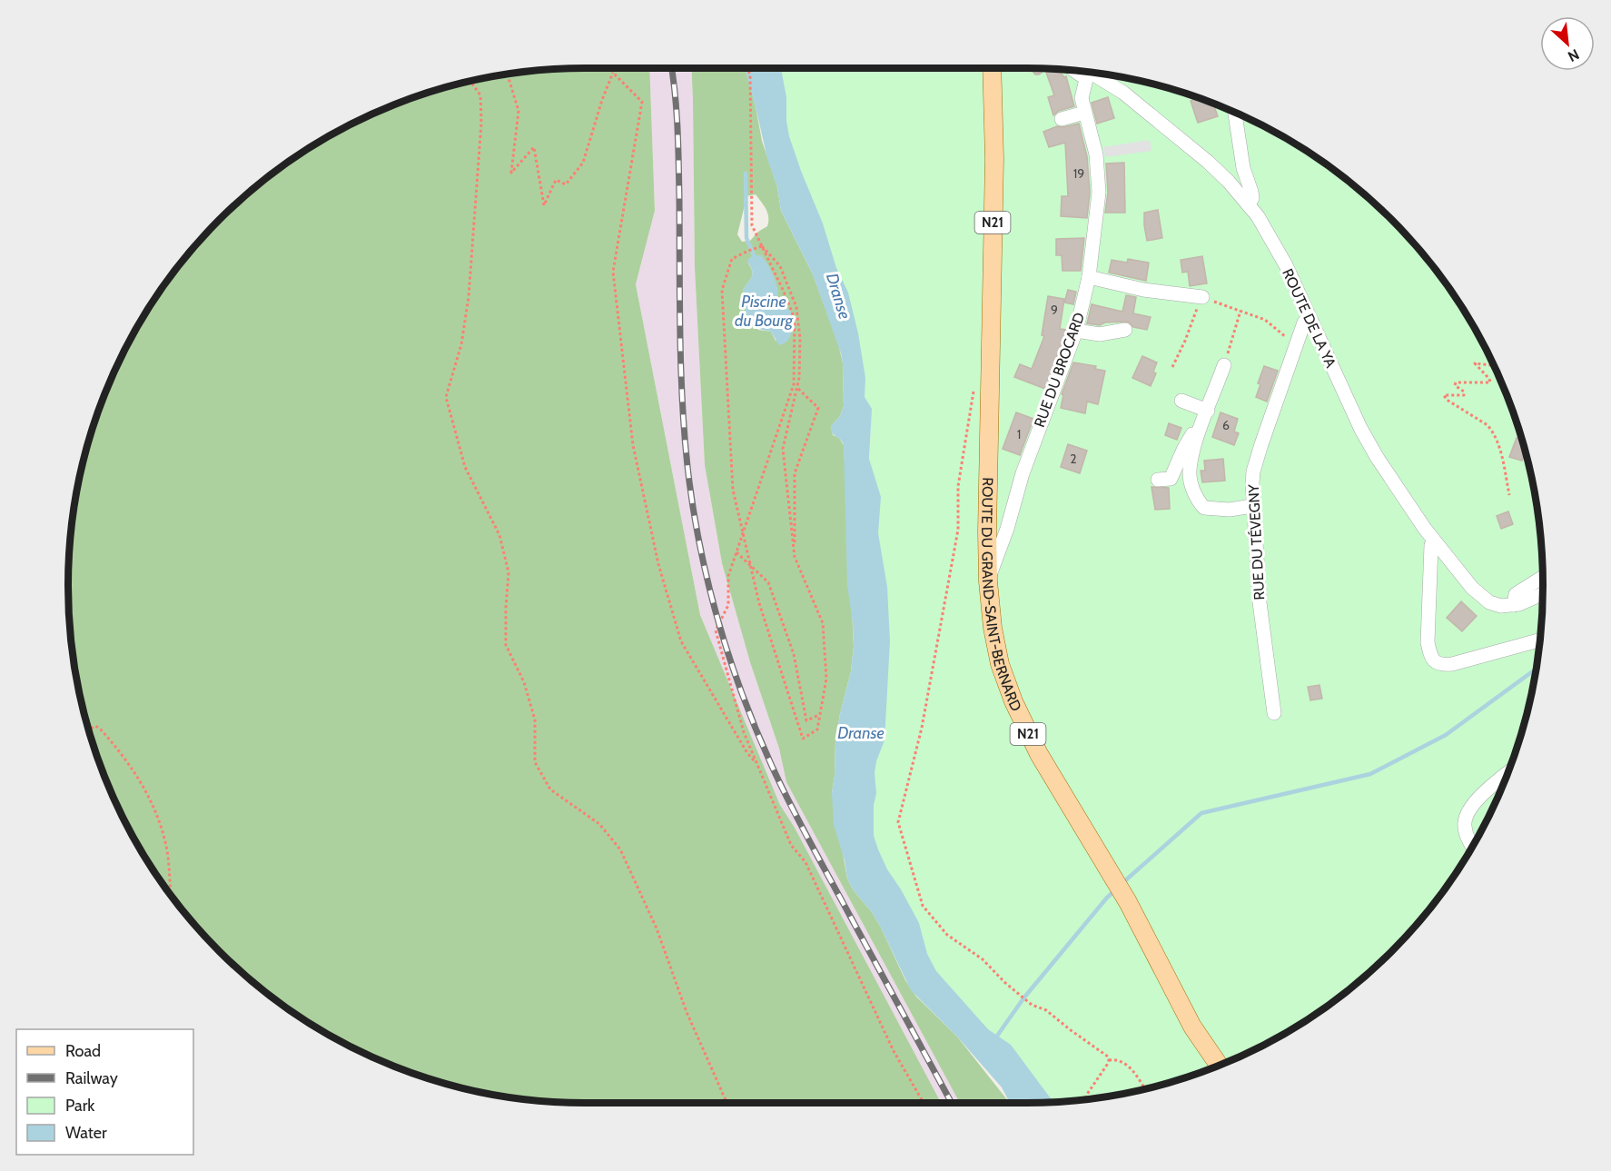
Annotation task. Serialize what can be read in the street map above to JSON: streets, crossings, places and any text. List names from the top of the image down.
{
  "streets": {
    "main road": ["N21", "ROUTE DU GRAND-SAINT-BERNARD"],
    "street": ["ROUTE DE LA YA", "RUE DU BROCARD", "RUE DU TÉVEGNY"]
  },
  "crossings": [
    ["ROUTE DE LA YA", "RUE DU TÉVEGNY"],
    ["RUE DU BROCARD", "ROUTE DU GRAND-SAINT-BERNARD"]
  ],
  "water": ["Dranse", "Piscine du Bourg"],
  "house_numbers": [
    "19",
    "9",
    "6",
    "1",
    "2"
  ],
  "legend": [
    "Road",
    "Railway",
    "Park",
    "Water"
  ],
  "north": "bottom right"
}
